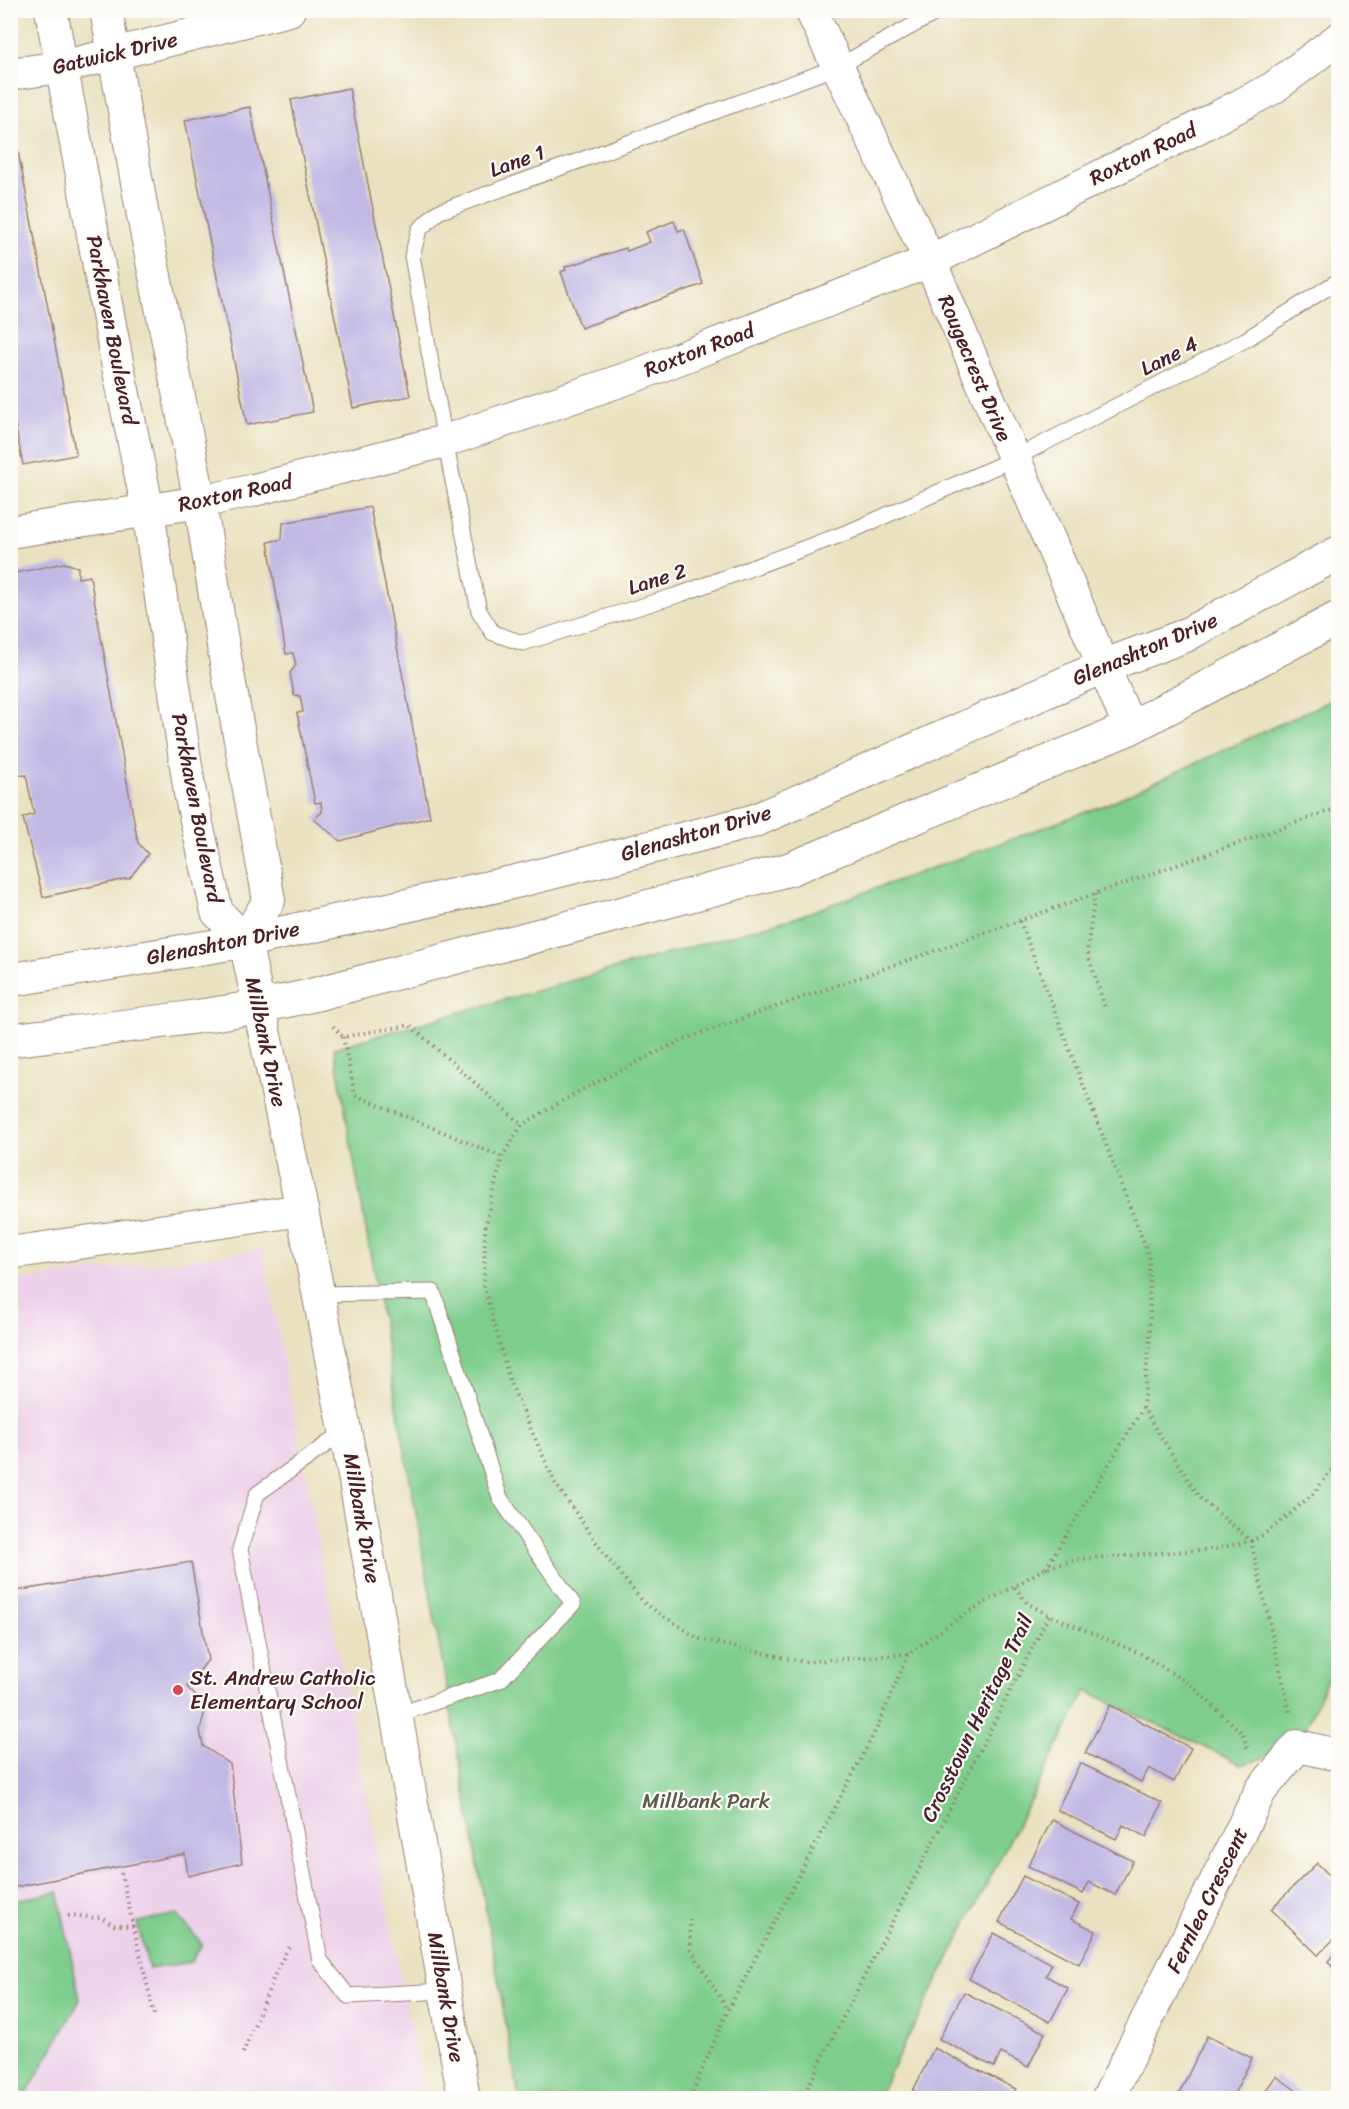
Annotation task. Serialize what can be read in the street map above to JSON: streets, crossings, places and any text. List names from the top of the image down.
{
  "streets": {
    "street": [
      "Gatwick Drive",
      "Roxton Road",
      "Parkhaven Boulevard",
      "Rougecrest Drive",
      "Glenashton Drive",
      "Millbank Drive",
      "Fernlea Crescent"
    ],
    "lane": ["Lane 1", "Lane 4", "Lane 2"],
    "path": ["Crosstown Heritage Trail"]
  },
  "crossings": [
    ["Gatwick Drive", "Parkhaven Boulevard"],
    ["Roxton Road", "Lane 1"],
    ["Roxton Road", "Parkhaven Boulevard"],
    ["Roxton Road", "Rougecrest Drive"],
    ["Roxton Road", "Lane 2"],
    ["Lane 1", "Rougecrest Drive"],
    ["Lane 1", "Lane 2"],
    ["Parkhaven Boulevard", "Glenashton Drive"],
    ["Parkhaven Boulevard", "Millbank Drive"],
    ["Lane 4", "Rougecrest Drive"],
    ["Lane 4", "Lane 2"],
    ["Rougecrest Drive", "Lane 2"],
    ["Rougecrest Drive", "Glenashton Drive"],
    ["Glenashton Drive", "Millbank Drive"]
  ],
  "parks": ["Millbank Park"],
  "places": ["St. Andrew Catholic Elementary School"]
}
